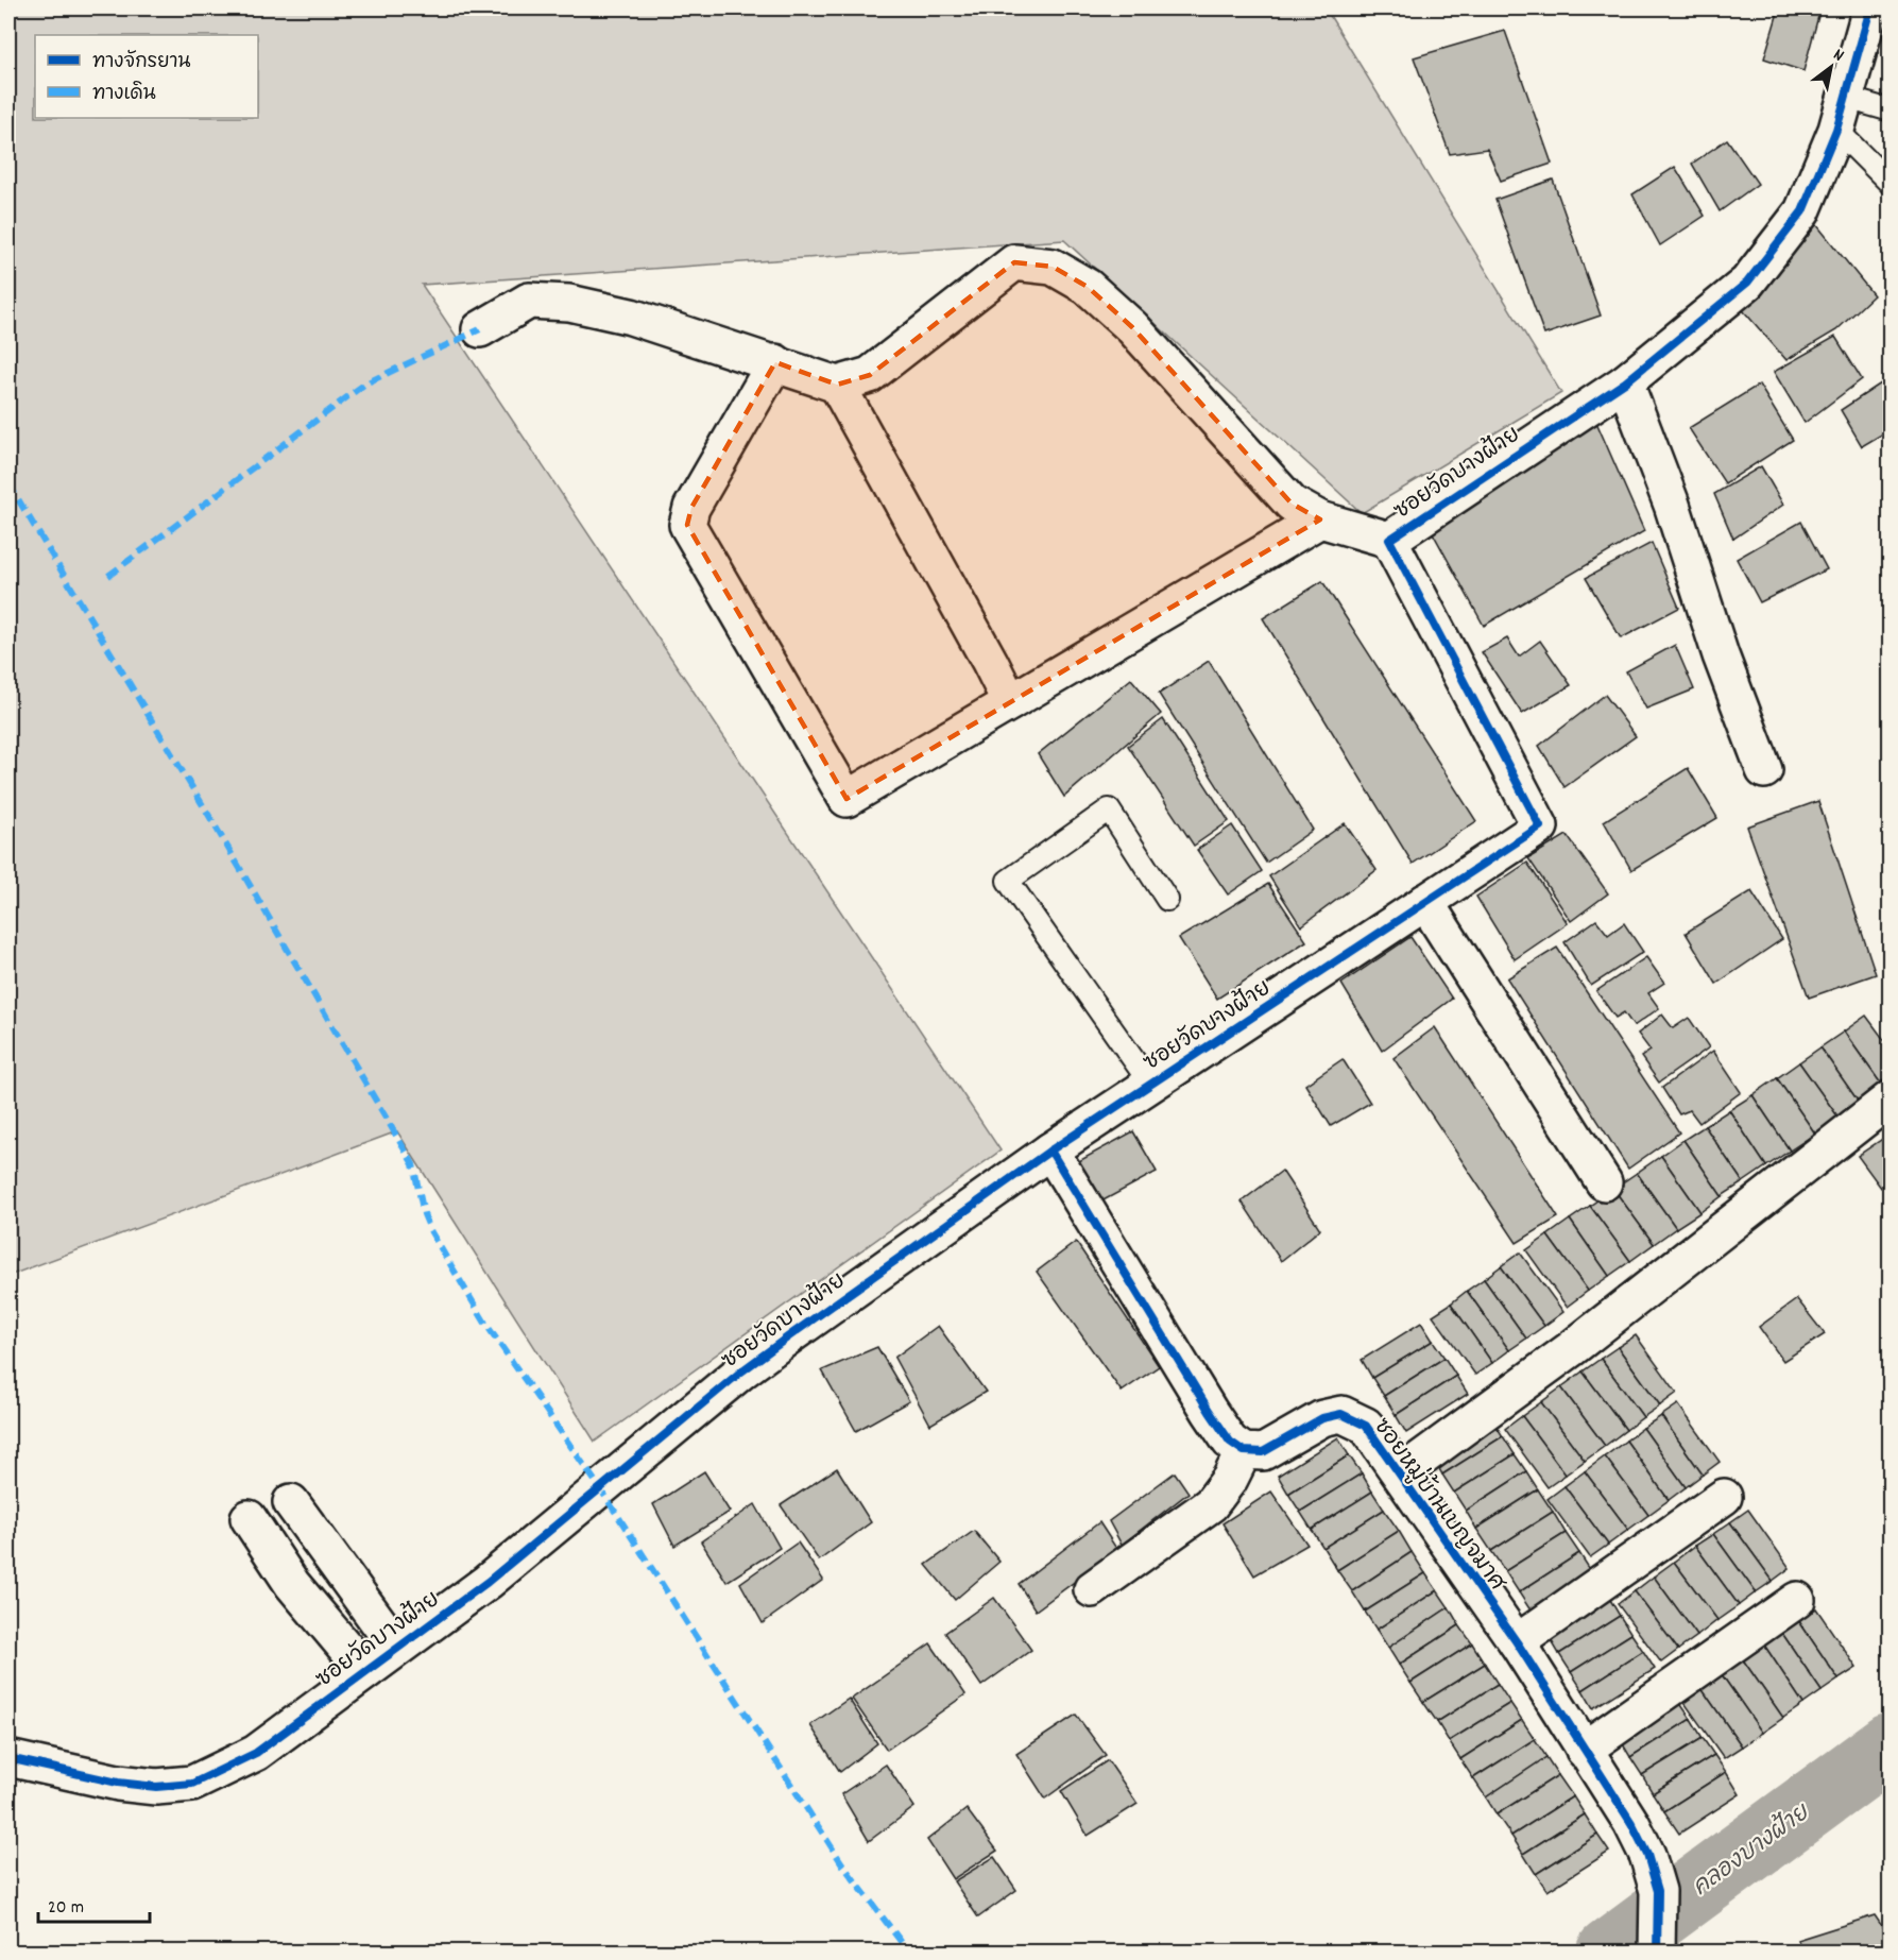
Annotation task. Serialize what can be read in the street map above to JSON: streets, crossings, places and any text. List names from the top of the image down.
{
  "streets": {
    "street": ["ซอยวัดบางฝ้าย", "ซอยหมู่บ้านเบญจมาศ"]
  },
  "water": ["คลองบางฝ้าย"],
  "legend": ["ทางจักรยาน", "ทางเดิน"],
  "scale_bar": "20 m",
  "north": "top right"
}
